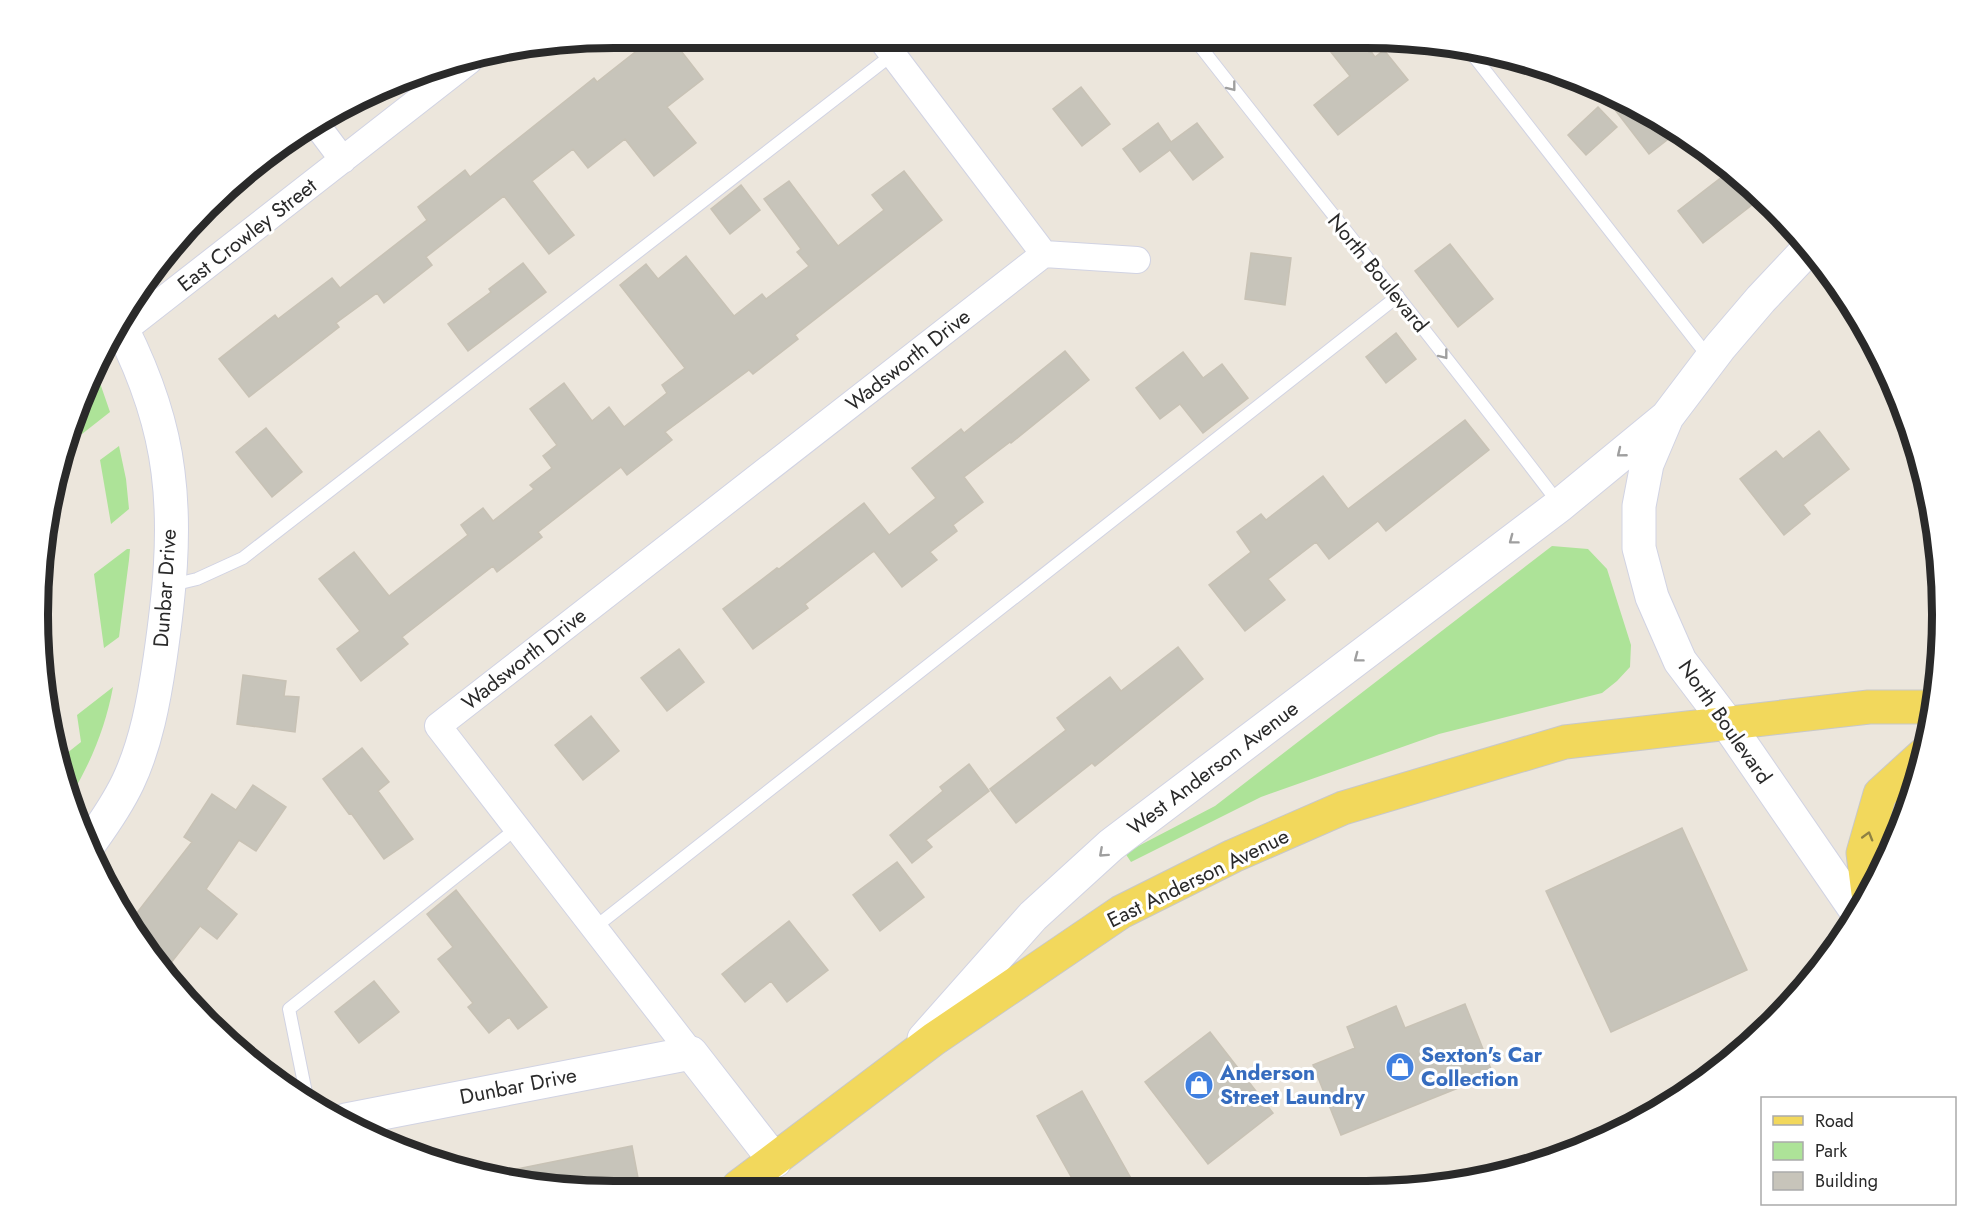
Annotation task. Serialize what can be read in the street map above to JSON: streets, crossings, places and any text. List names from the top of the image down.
{
  "streets": {
    "main road": ["East Anderson Avenue"],
    "street": [
      "East Crowley Street",
      "North Boulevard",
      "Wadsworth Drive",
      "Dunbar Drive",
      "West Anderson Avenue"
    ]
  },
  "crossings": [
    ["North Boulevard", "West Anderson Avenue"],
    ["North Boulevard", "East Anderson Avenue"],
    ["Wadsworth Drive", "Dunbar Drive"],
    ["Wadsworth Drive", "East Anderson Avenue"],
    ["West Anderson Avenue", "East Anderson Avenue"]
  ],
  "one_way": ["North Boulevard", "West Anderson Avenue"],
  "places": {
    "shop": ["Sexton's Car Collection", "Anderson Street Laundry"]
  },
  "legend": ["Road", "Park", "Building"]
}
